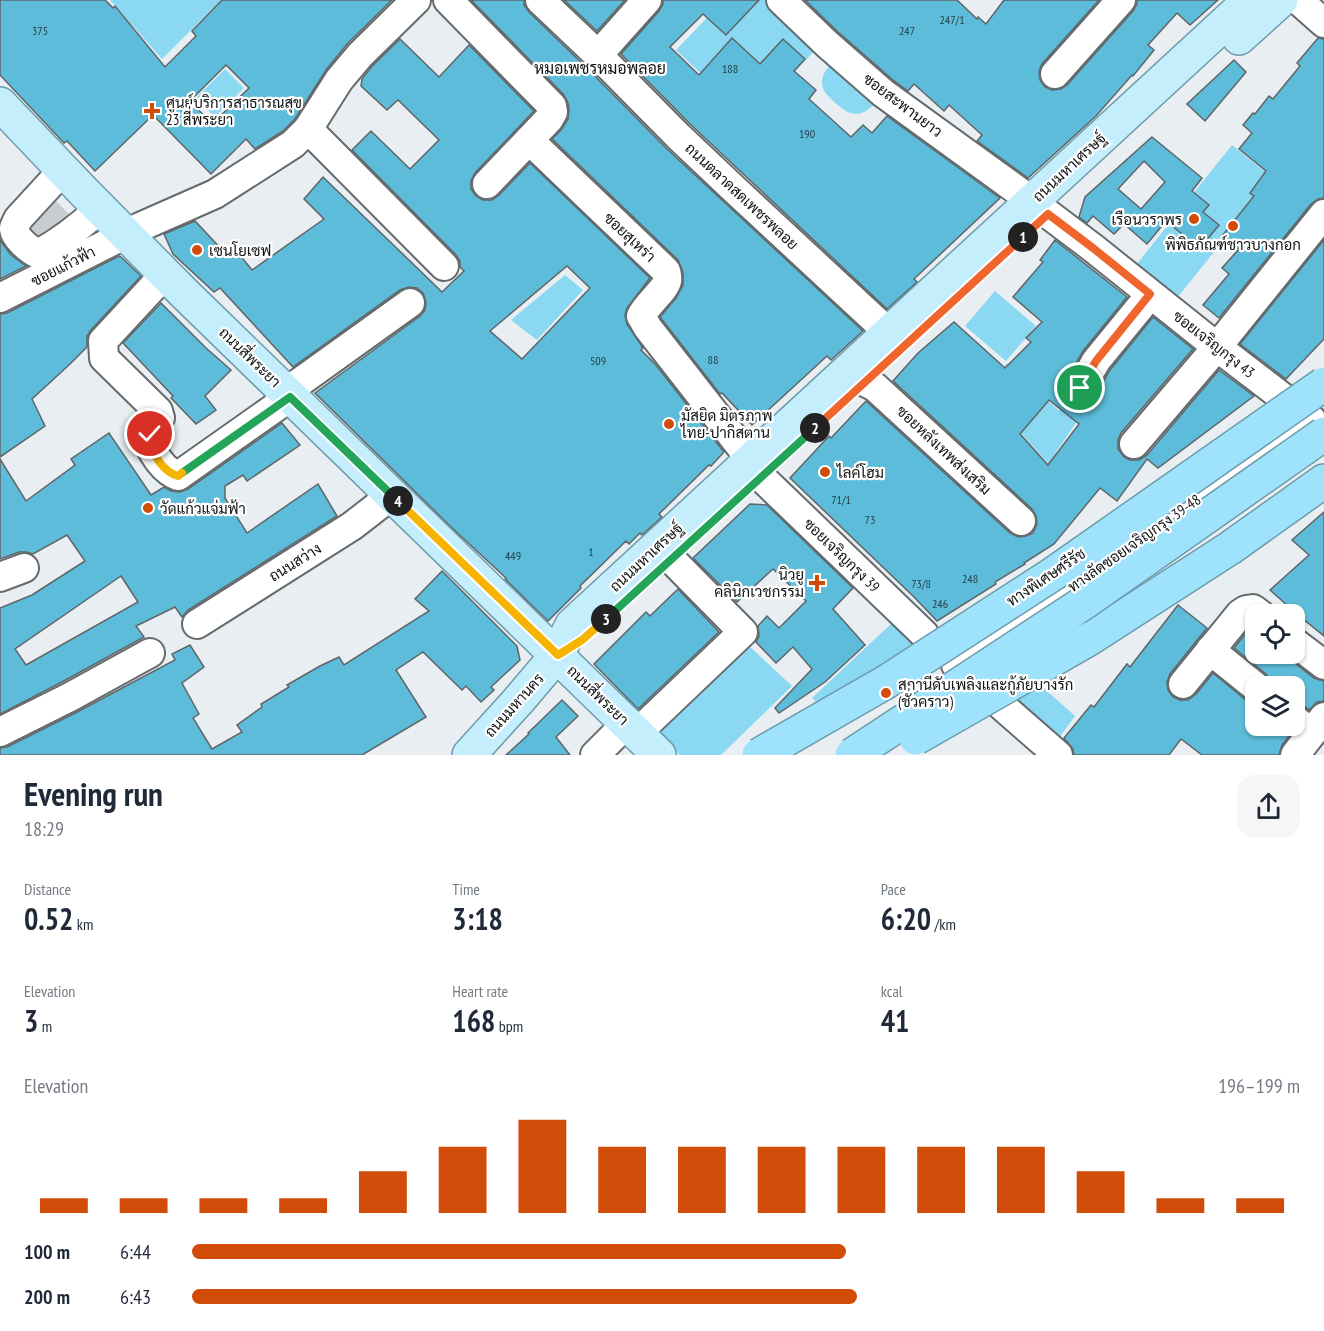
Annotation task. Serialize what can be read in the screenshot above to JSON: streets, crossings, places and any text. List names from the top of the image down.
{
  "streets": {
    "highway": ["ทางพิเศษศรีรัช"],
    "main road": ["ถนนมหาเศรษฐ์", "ถนนสี่พระยา", "ถนนมหานคร"],
    "street": [
      "ซอยสะพานยาว",
      "ถนนตลาดสดเพชรพลอย",
      "ซอยสุเหร่า",
      "ซอยแก้วฟ้า",
      "ซอยเจริญกรุง 43",
      "ซอยหลังเทพส่งเสริม",
      "ทางลัดซอยเจริญกรุง 39-48",
      "ซอยเจริญกรุง 39",
      "ถนนสว่าง"
    ]
  },
  "crossings": [
    ["ซอยสะพานยาว", "ถนนมหาเศรษฐ์"],
    ["ซอยสะพานยาว", "ซอยเจริญกรุง 43"],
    ["ถนนมหาเศรษฐ์", "ถนนตลาดสดเพชรพลอย"],
    ["ถนนมหาเศรษฐ์", "ซอยสุเหร่า"],
    ["ถนนมหาเศรษฐ์", "ซอยเจริญกรุง 43"],
    ["ถนนมหาเศรษฐ์", "ถนนสี่พระยา"],
    ["ถนนมหาเศรษฐ์", "ซอยหลังเทพส่งเสริม"],
    ["ถนนมหาเศรษฐ์", "ซอยเจริญกรุง 39"],
    ["ถนนมหาเศรษฐ์", "ถนนมหานคร"],
    ["ซอยสุเหร่า", "ซอยเจริญกรุง 39"],
    ["ซอยแก้วฟ้า", "ถนนสี่พระยา"],
    ["ซอยเจริญกรุง 43", "ทางลัดซอยเจริญกรุง 39-48"],
    ["ถนนสี่พระยา", "ถนนสว่าง"],
    ["ถนนสี่พระยา", "ถนนมหานคร"]
  ],
  "districts": ["หมอเพชรหมอพลอย"],
  "places": {
    "health": ["ศูนย์บริการสาธารณสุข 23 สี่พระยา", "นิวยู คลินิกเวชกรรม"],
    "other": [
      "เรือนวราพร",
      "พิพิธภัณฑ์ชาวบางกอก",
      "เซนโยเซฟ",
      "มัสยิด มิตรภาพ ไทย-ปากิสตาน",
      "ไลค์โฮม",
      "วัดแก้วแจ่มฟ้า",
      "สถานีดับเพลิงและกู้ภัยบางรัก (ชั่วคราว)"
    ]
  },
  "house_numbers": [
    "247/1",
    "375",
    "247",
    "188",
    "190",
    "88",
    "509",
    "71/1",
    "73",
    "1",
    "449",
    "248",
    "73/8",
    "246"
  ],
  "page": {
    "pins": [
      "1",
      "2",
      "4",
      "3"
    ],
    "heading": ["Evening run", "18:29"],
    "stats": [
      ["Distance", "0.52 km"],
      ["Time", "3:18"],
      ["Pace", "6:20 /km"],
      ["Elevation", "3 m"],
      ["Heart rate", "168 bpm"],
      ["kcal", "41"]
    ],
    "chart": ["Elevation", "196–199 m"],
    "list": [
      {
        "name": "100 m",
        "note": "6:44"
      },
      {
        "name": "200 m",
        "note": "6:43"
      }
    ]
  }
}
